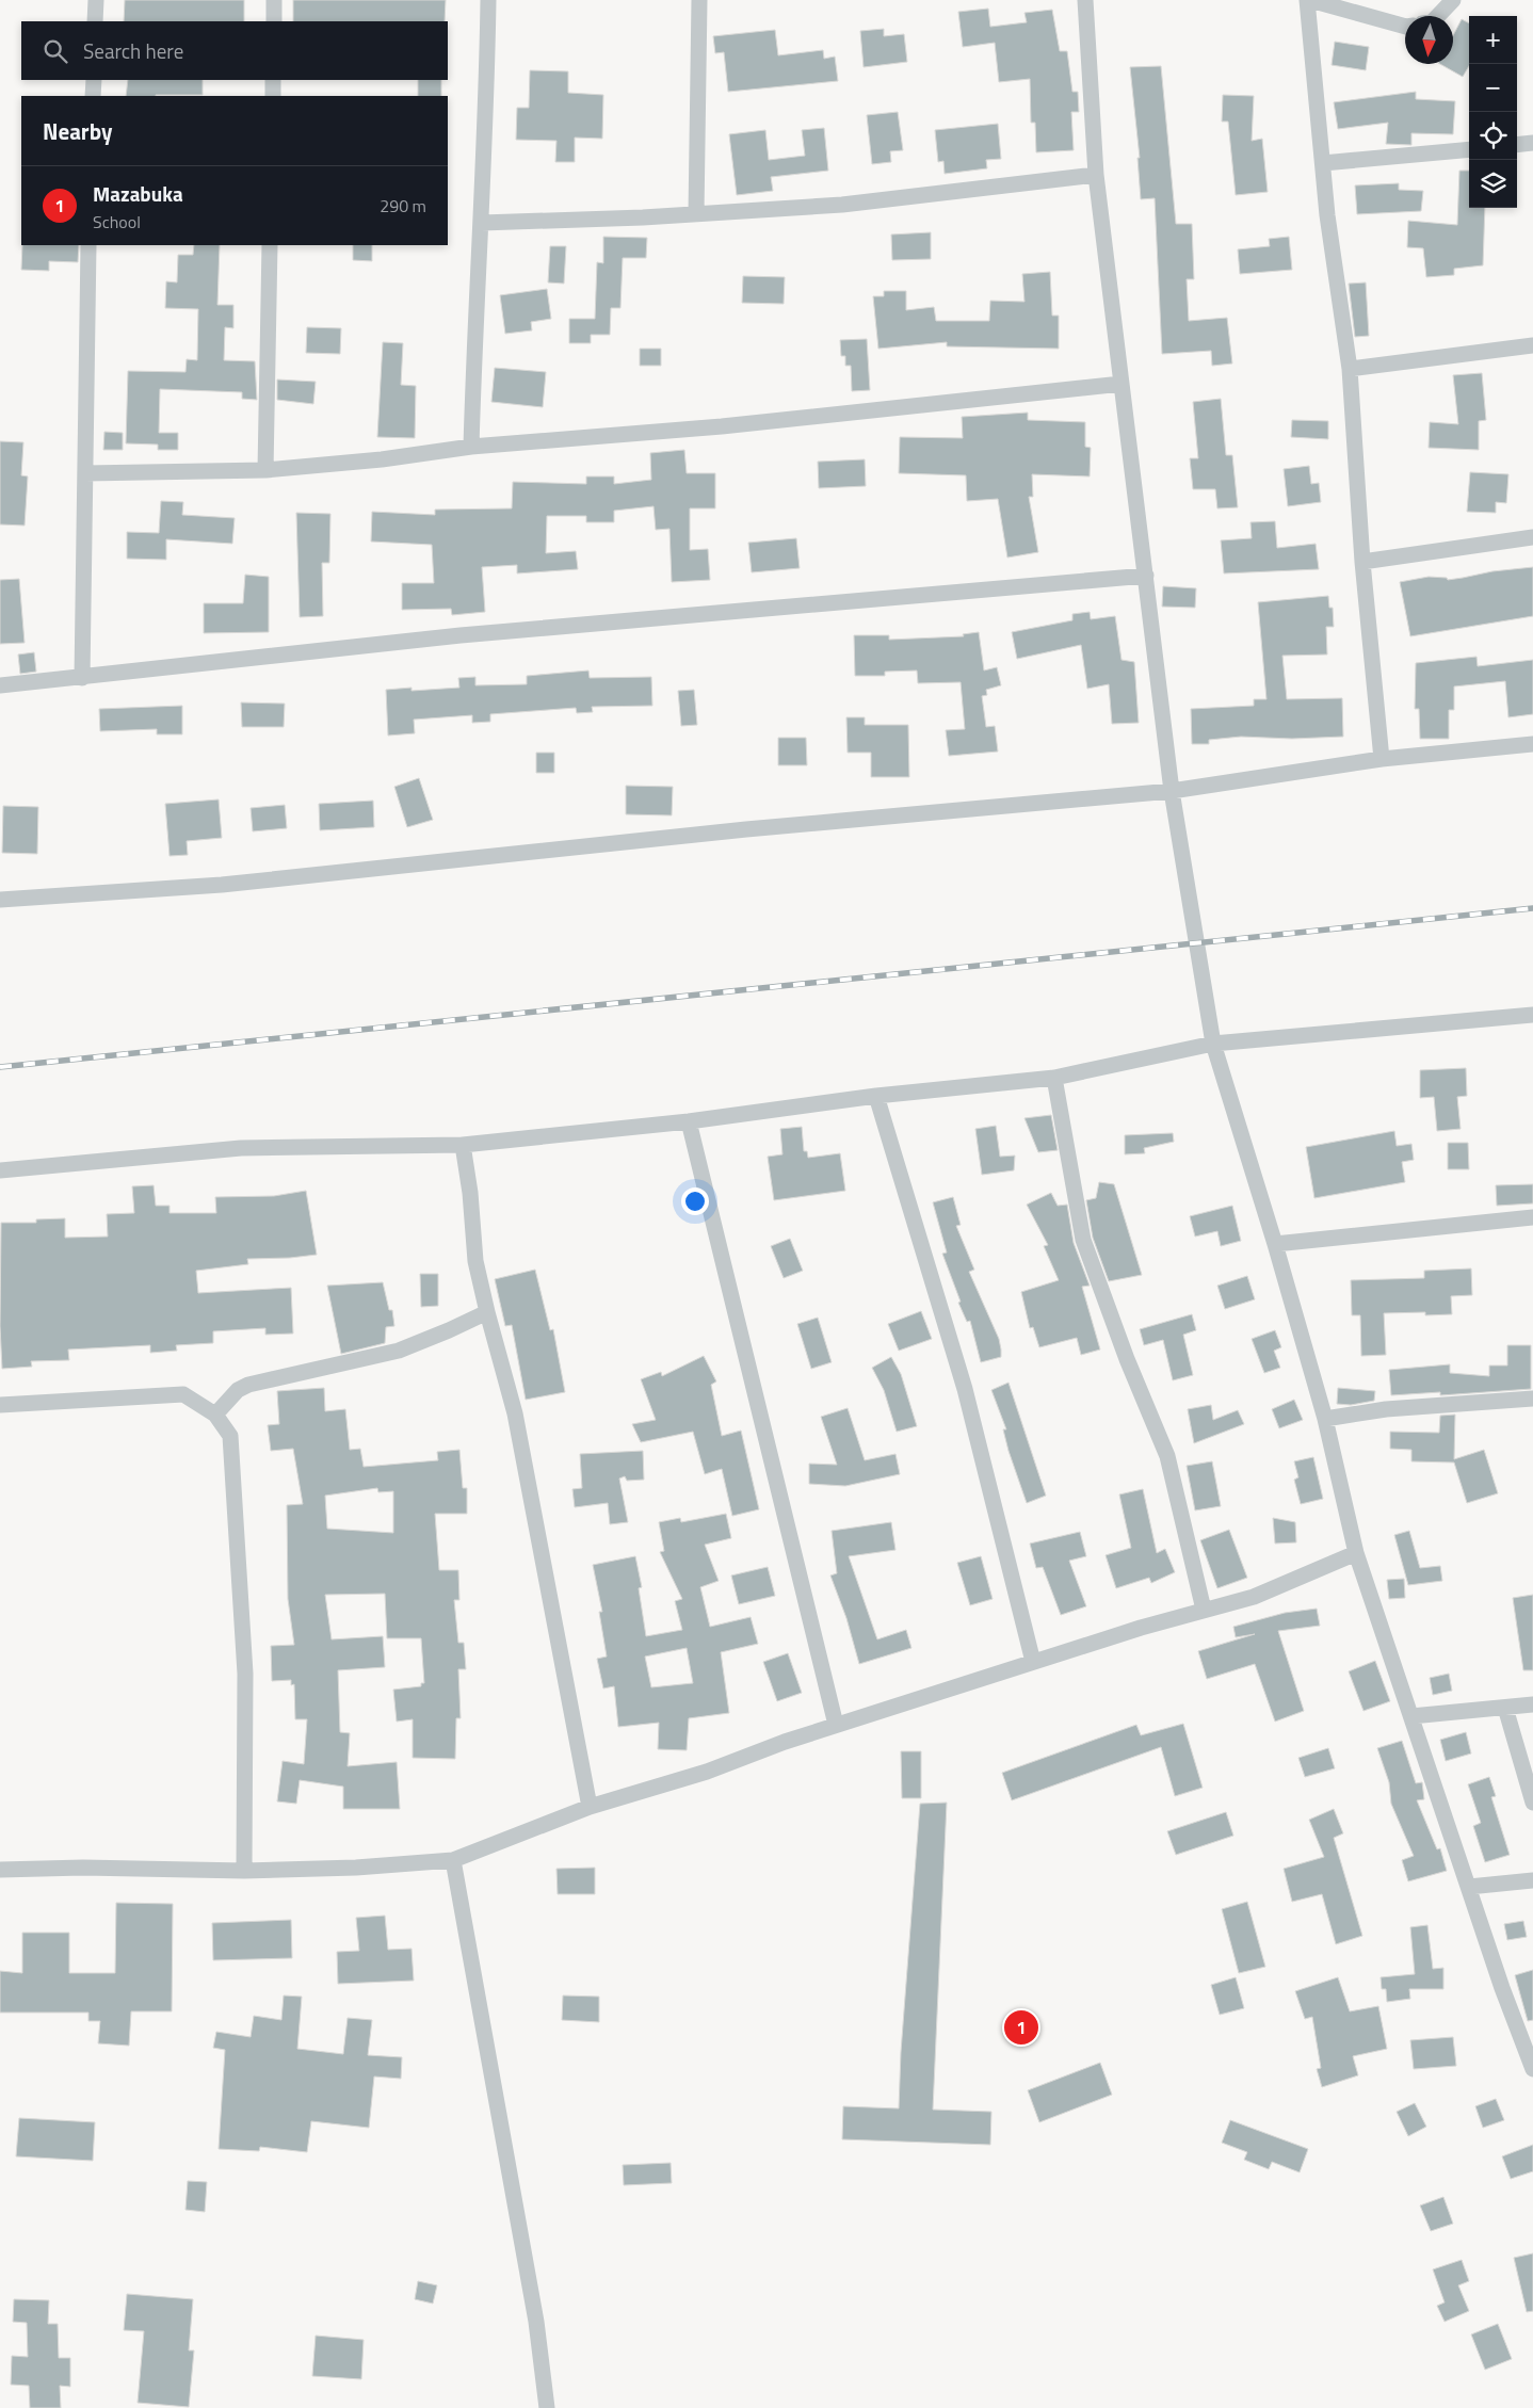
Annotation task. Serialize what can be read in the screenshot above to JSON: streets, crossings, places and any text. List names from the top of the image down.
{
  "north": "bottom",
  "page": {
    "map_buttons": ["+", "−"],
    "search": "Search here",
    "heading": "Nearby",
    "list": [
      {
        "mark": "1",
        "name": "Mazabuka",
        "note": "School",
        "value": "290 m"
      }
    ],
    "pins": "1"
  }
}
